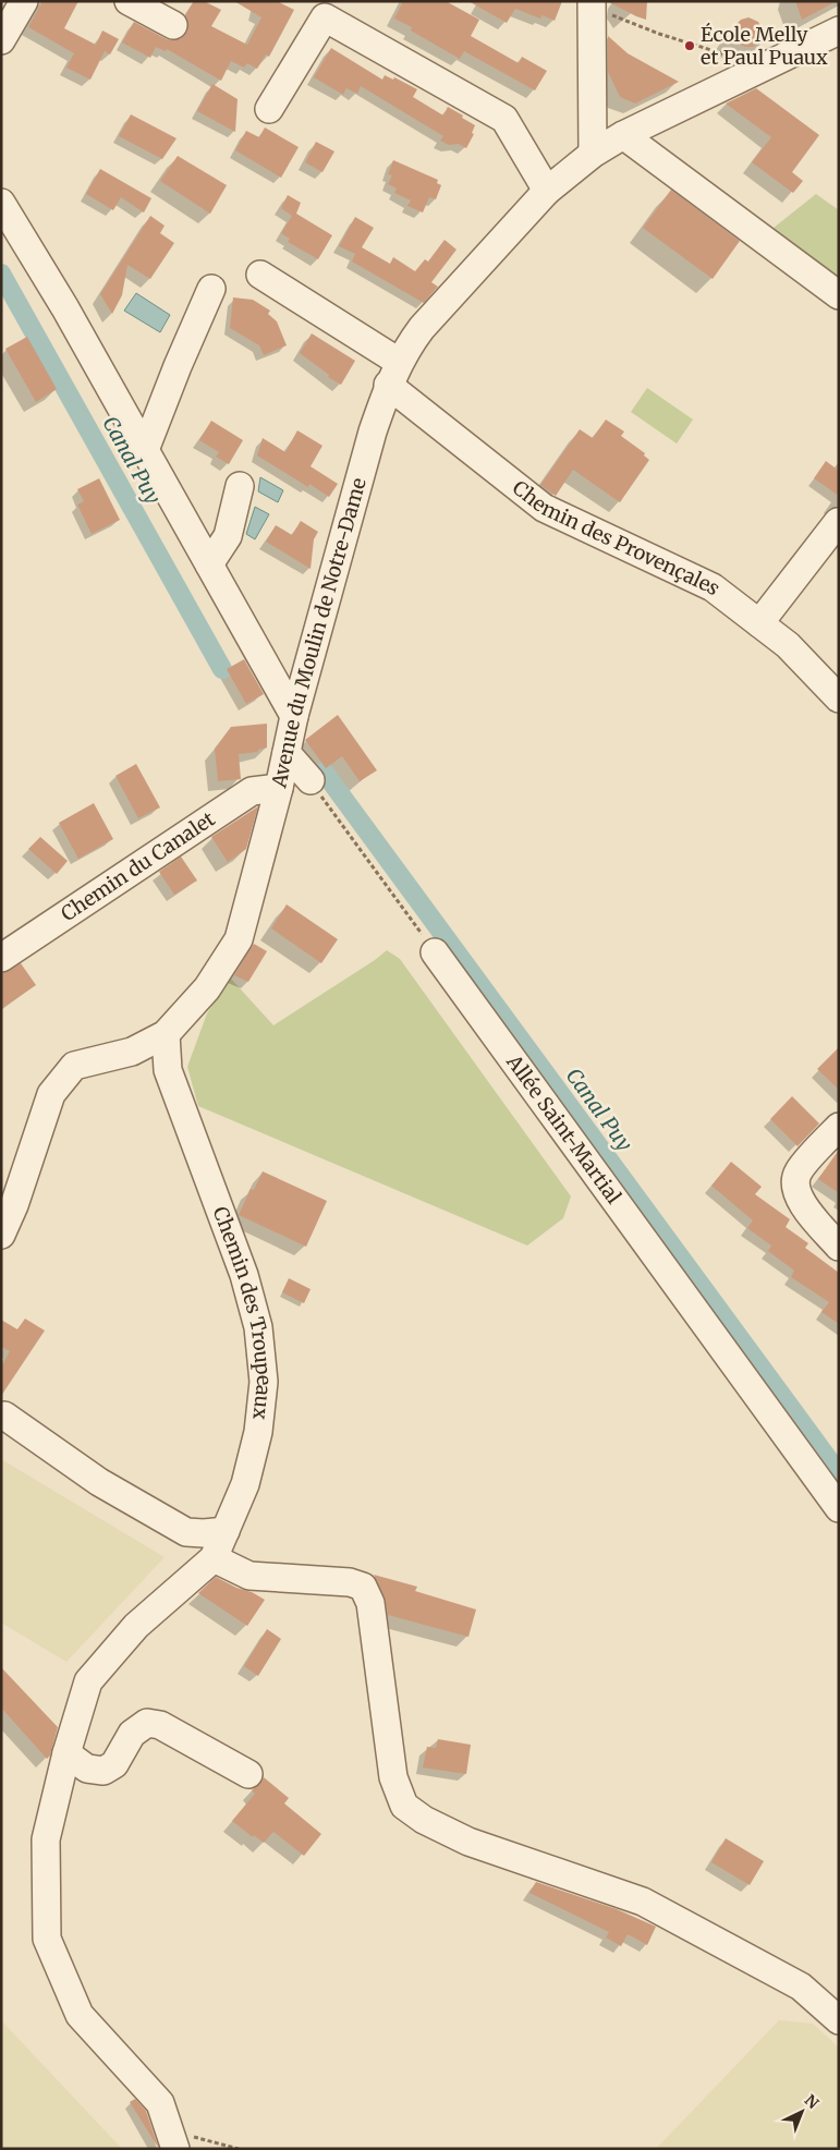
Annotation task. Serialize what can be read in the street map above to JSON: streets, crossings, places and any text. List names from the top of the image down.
{
  "streets": {
    "street": [
      "Chemin des Provençales",
      "Avenue du Moulin de Notre-Dame",
      "Chemin du Canalet",
      "Allée Saint-Martial",
      "Chemin des Troupeaux"
    ]
  },
  "crossings": [
    ["Chemin des Provençales", "Avenue du Moulin de Notre-Dame"],
    ["Avenue du Moulin de Notre-Dame", "Chemin du Canalet"],
    ["Avenue du Moulin de Notre-Dame", "Chemin des Troupeaux"]
  ],
  "water": ["Canal Puy"],
  "places": ["École Melly et Paul Puaux"],
  "north": "top right"
}
